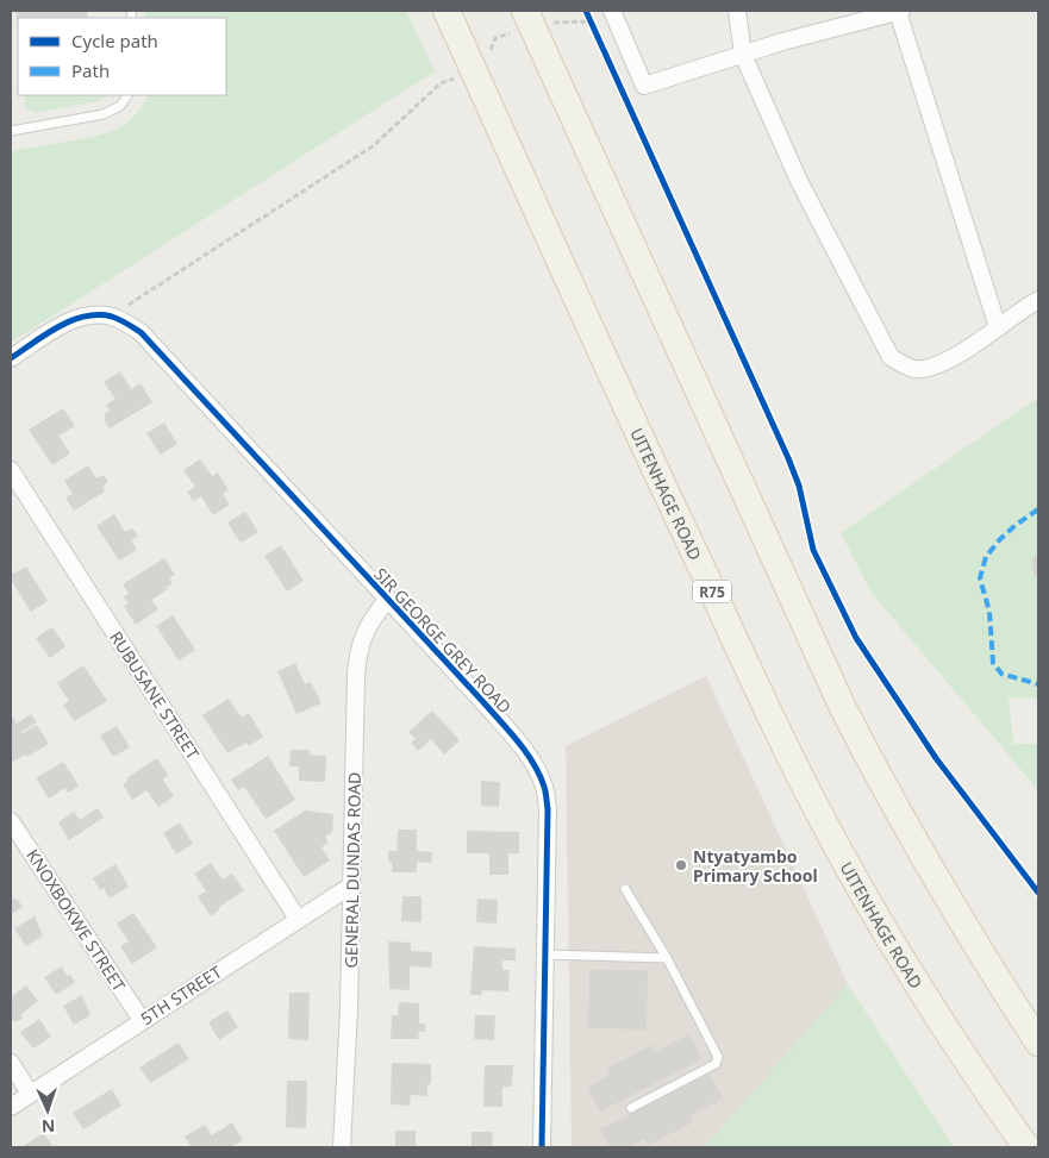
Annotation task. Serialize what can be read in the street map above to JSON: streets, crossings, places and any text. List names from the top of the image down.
{
  "streets": {
    "main road": ["UITENHAGE ROAD", "R75"],
    "street": [
      "SIR GEORGE GREY ROAD",
      "RUBUSANE STREET",
      "GENERAL DUNDAS ROAD",
      "KNOXBOKWE STREET",
      "5TH STREET"
    ]
  },
  "crossings": [
    ["SIR GEORGE GREY ROAD", "GENERAL DUNDAS ROAD"],
    ["RUBUSANE STREET", "5TH STREET"],
    ["GENERAL DUNDAS ROAD", "5TH STREET"],
    ["KNOXBOKWE STREET", "5TH STREET"]
  ],
  "places": ["Ntyatyambo Primary School"],
  "legend": ["Cycle path", "Path"],
  "north": "bottom"
}
